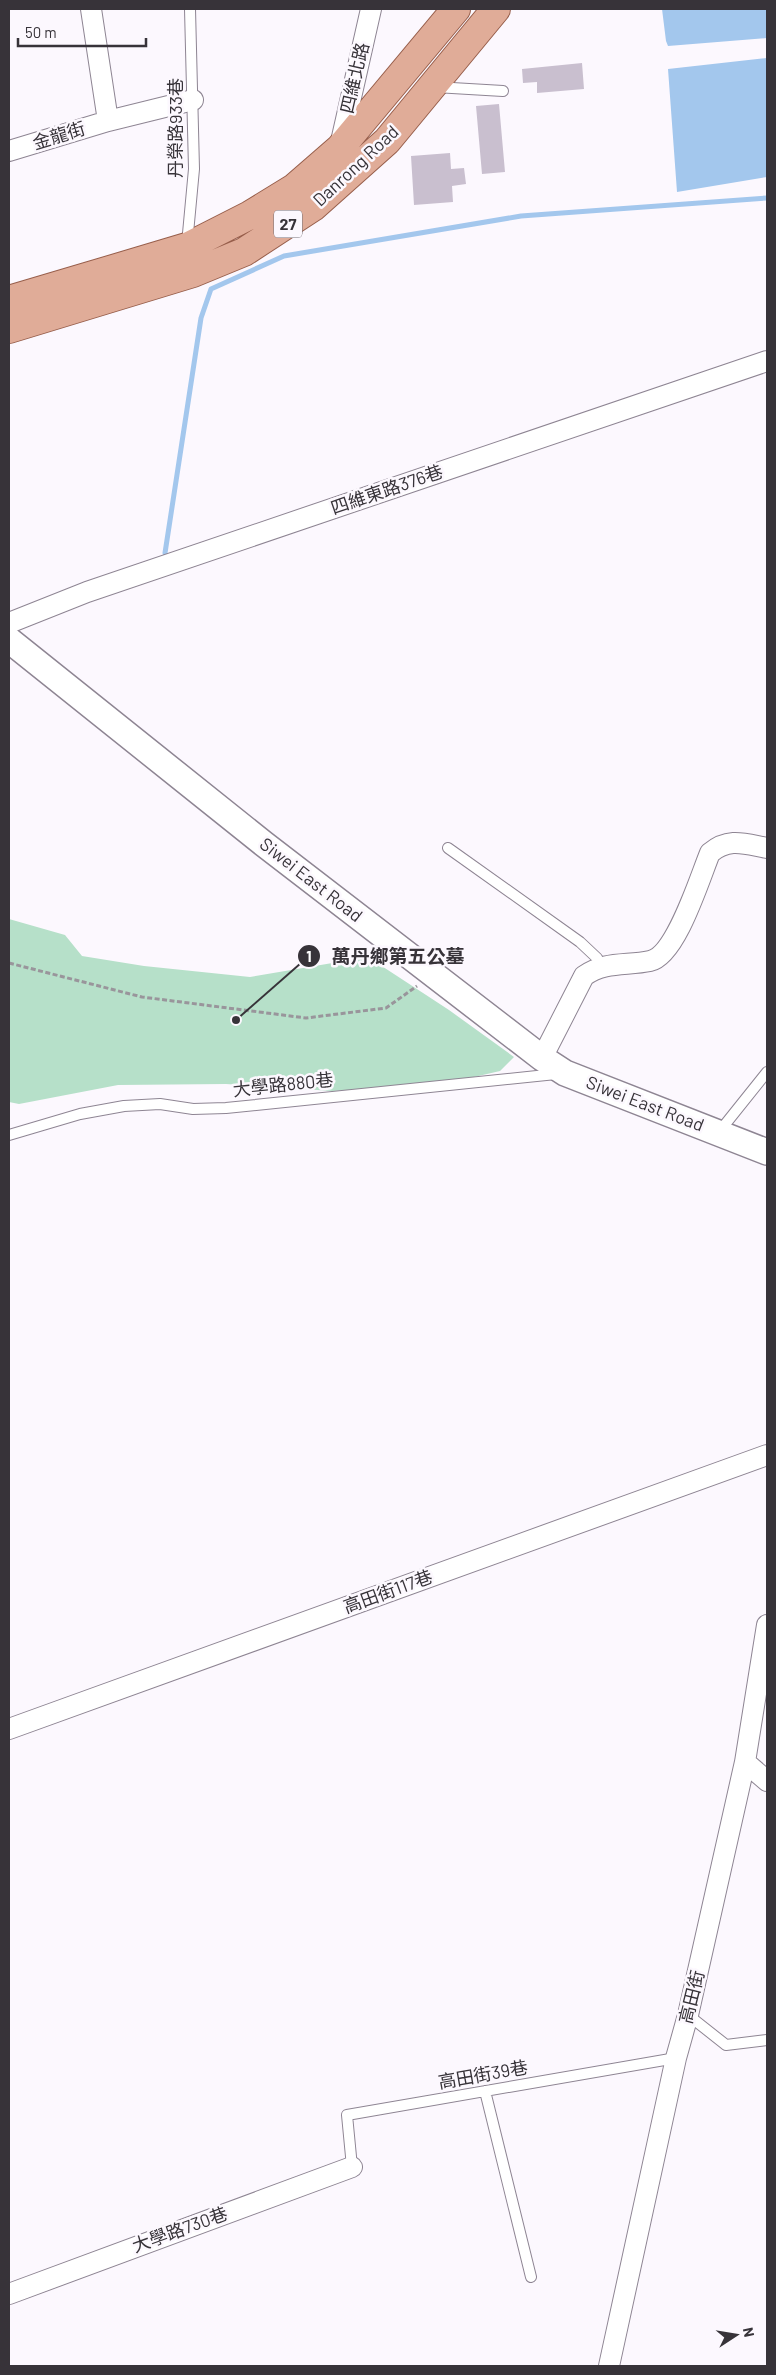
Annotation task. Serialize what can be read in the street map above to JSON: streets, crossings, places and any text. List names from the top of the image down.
{
  "streets": {
    "main road": ["Danrong Road", "27"],
    "street": [
      "四維北路",
      "金龍街",
      "四維東路376巷",
      "Siwei East Road",
      "高田街117巷",
      "高田街",
      "大學路730巷"
    ],
    "lane": ["丹榮路933巷", "大學路880巷", "高田街39巷"]
  },
  "crossings": [
    ["四維北路", "Danrong Road"],
    ["丹榮路933巷", "金龍街"],
    ["丹榮路933巷", "Danrong Road"],
    ["Siwei East Road", "大學路880巷"],
    ["高田街", "高田街39巷"],
    ["高田街39巷", "大學路730巷"]
  ],
  "places": ["萬丹鄉第五公墓"],
  "scale_bar": "50 m",
  "north": "right"
}
